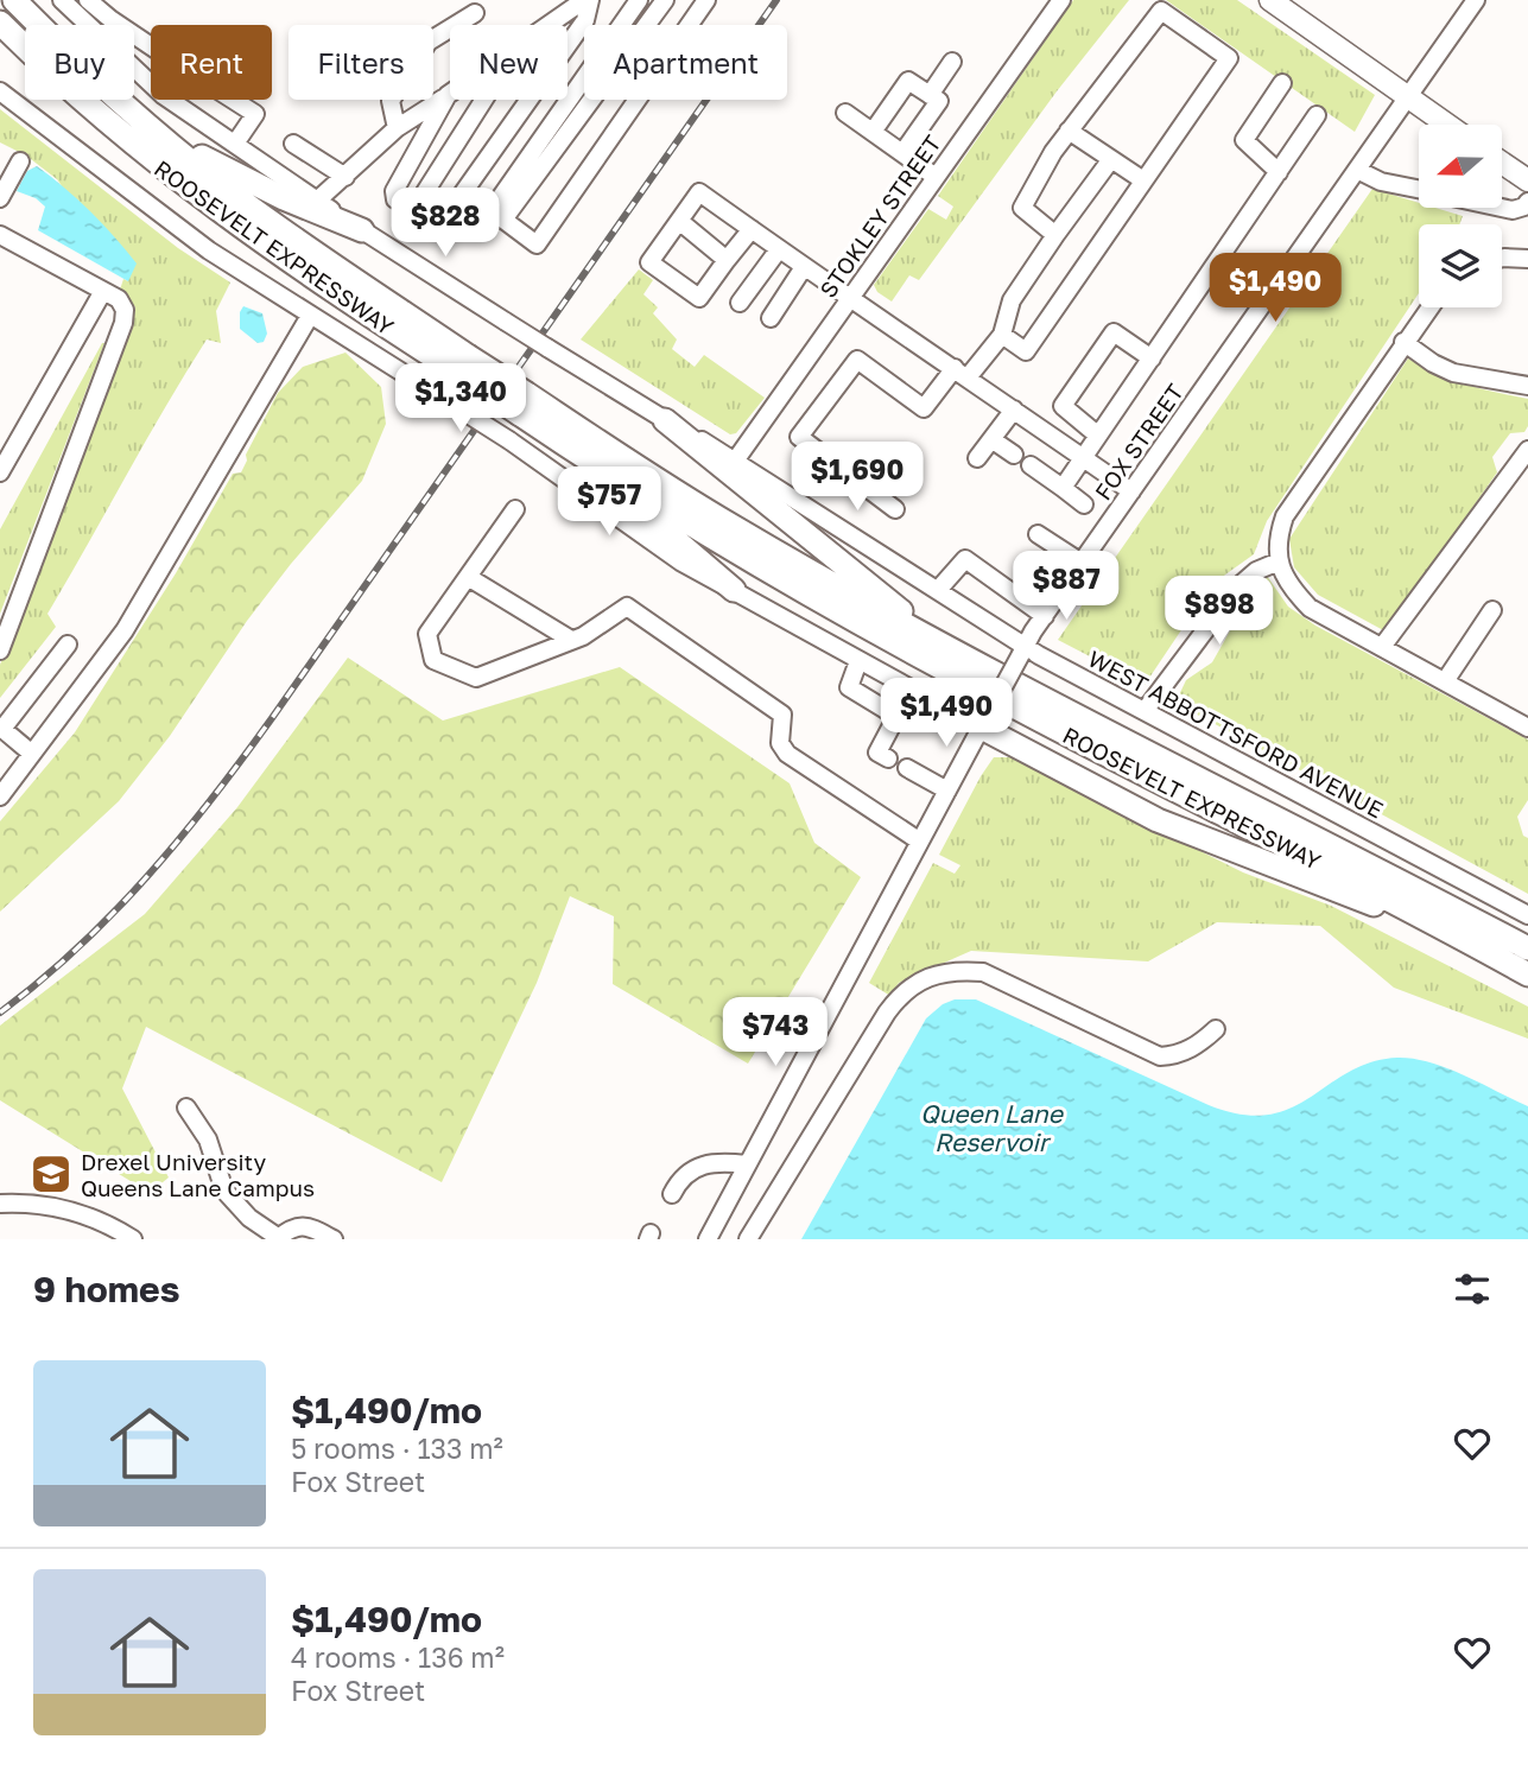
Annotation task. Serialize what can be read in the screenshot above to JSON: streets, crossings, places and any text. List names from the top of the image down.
{
  "streets": {
    "highway": ["ROOSEVELT EXPRESSWAY"],
    "street": ["STOKLEY STREET", "FOX STREET", "WEST ABBOTTSFORD AVENUE"]
  },
  "crossings": [
    ["STOKLEY STREET", "WEST ABBOTTSFORD AVENUE"],
    ["FOX STREET", "WEST ABBOTTSFORD AVENUE"]
  ],
  "water": ["Queen Lane Reservoir"],
  "places": {
    "school or university": ["Drexel University Queens Lane Campus"]
  },
  "north": "left",
  "page": {
    "chip": [
      "Buy",
      "Rent",
      "Filters",
      "New",
      "Apartment"
    ],
    "price": [
      "$828",
      "$1,490",
      "$1,340",
      "$1,690",
      "$757",
      "$887",
      "$898",
      "$1,490",
      "$743"
    ],
    "heading": "9 homes",
    "list": [
      {
        "name": "$1,490/mo",
        "note": "5 rooms · 133 m² · Fox Street"
      },
      {
        "name": "$1,490/mo",
        "note": "4 rooms · 136 m² · Fox Street"
      }
    ]
  }
}
